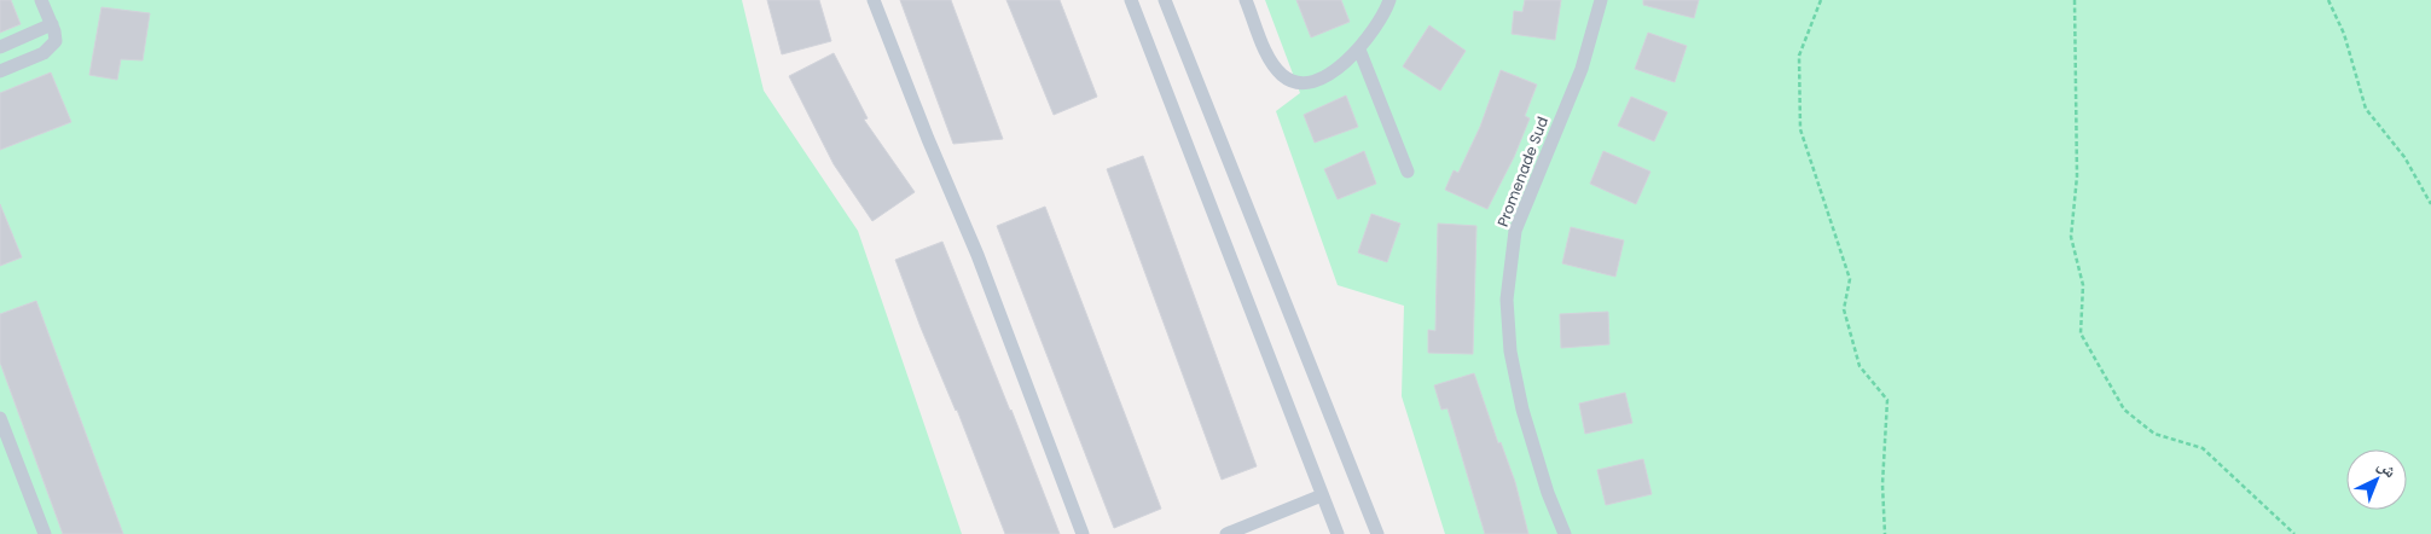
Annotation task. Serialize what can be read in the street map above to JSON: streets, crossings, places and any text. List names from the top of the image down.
{
  "streets": {
    "street": ["Promenade Sud"]
  },
  "north": "top right"
}
